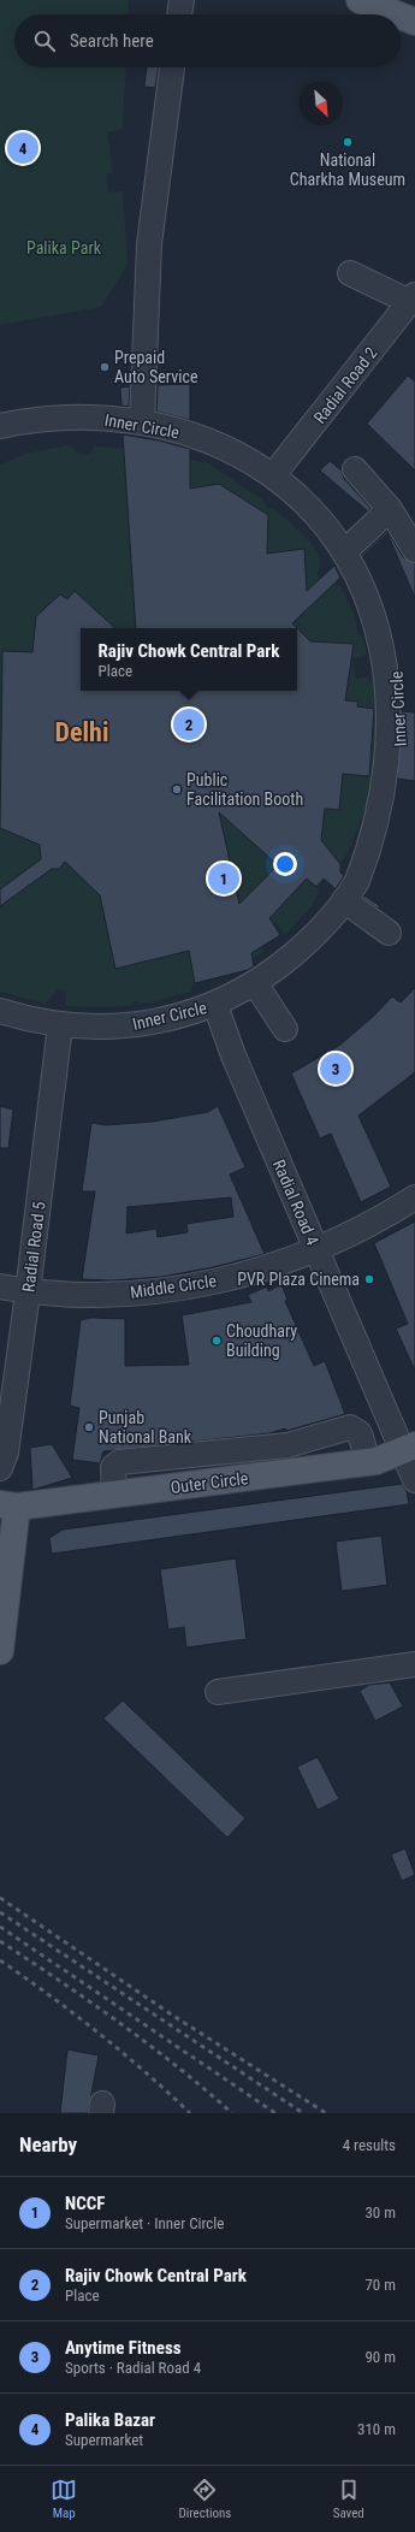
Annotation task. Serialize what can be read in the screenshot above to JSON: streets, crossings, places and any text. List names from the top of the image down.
{
  "streets": {
    "main road": ["Outer Circle"],
    "street": [
      "Radial Road 2",
      "Inner Circle",
      "Radial Road 4",
      "Radial Road 5",
      "Middle Circle"
    ]
  },
  "crossings": [
    ["Radial Road 2", "Inner Circle"],
    ["Inner Circle", "Radial Road 4"],
    ["Inner Circle", "Radial Road 5"],
    ["Radial Road 4", "Middle Circle"],
    ["Radial Road 4", "Outer Circle"],
    ["Radial Road 5", "Middle Circle"]
  ],
  "districts": ["Delhi"],
  "parks": ["Palika Park"],
  "places": [
    "National Charkha Museum",
    "Prepaid Auto Service",
    "Public Facilitation Booth",
    "PVR Plaza Cinema",
    "Choudhary Building",
    "Punjab National Bank"
  ],
  "north": "bottom right",
  "page": {
    "search": "Search here",
    "pins": [
      "4",
      "2",
      "1",
      "3"
    ],
    "popup": ["Rajiv Chowk Central Park", "Place"],
    "heading": ["Nearby", "4 results"],
    "list": [
      {
        "mark": "1",
        "name": "NCCF",
        "note": "Supermarket · Inner Circle",
        "value": "30 m"
      },
      {
        "mark": "2",
        "name": "Rajiv Chowk Central Park",
        "note": "Place",
        "value": "70 m"
      },
      {
        "mark": "3",
        "name": "Anytime Fitness",
        "note": "Sports · Radial Road 4",
        "value": "90 m"
      },
      {
        "mark": "4",
        "name": "Palika Bazar",
        "note": "Supermarket",
        "value": "310 m"
      }
    ],
    "nav": ["Map", "Directions", "Saved"]
  }
}
